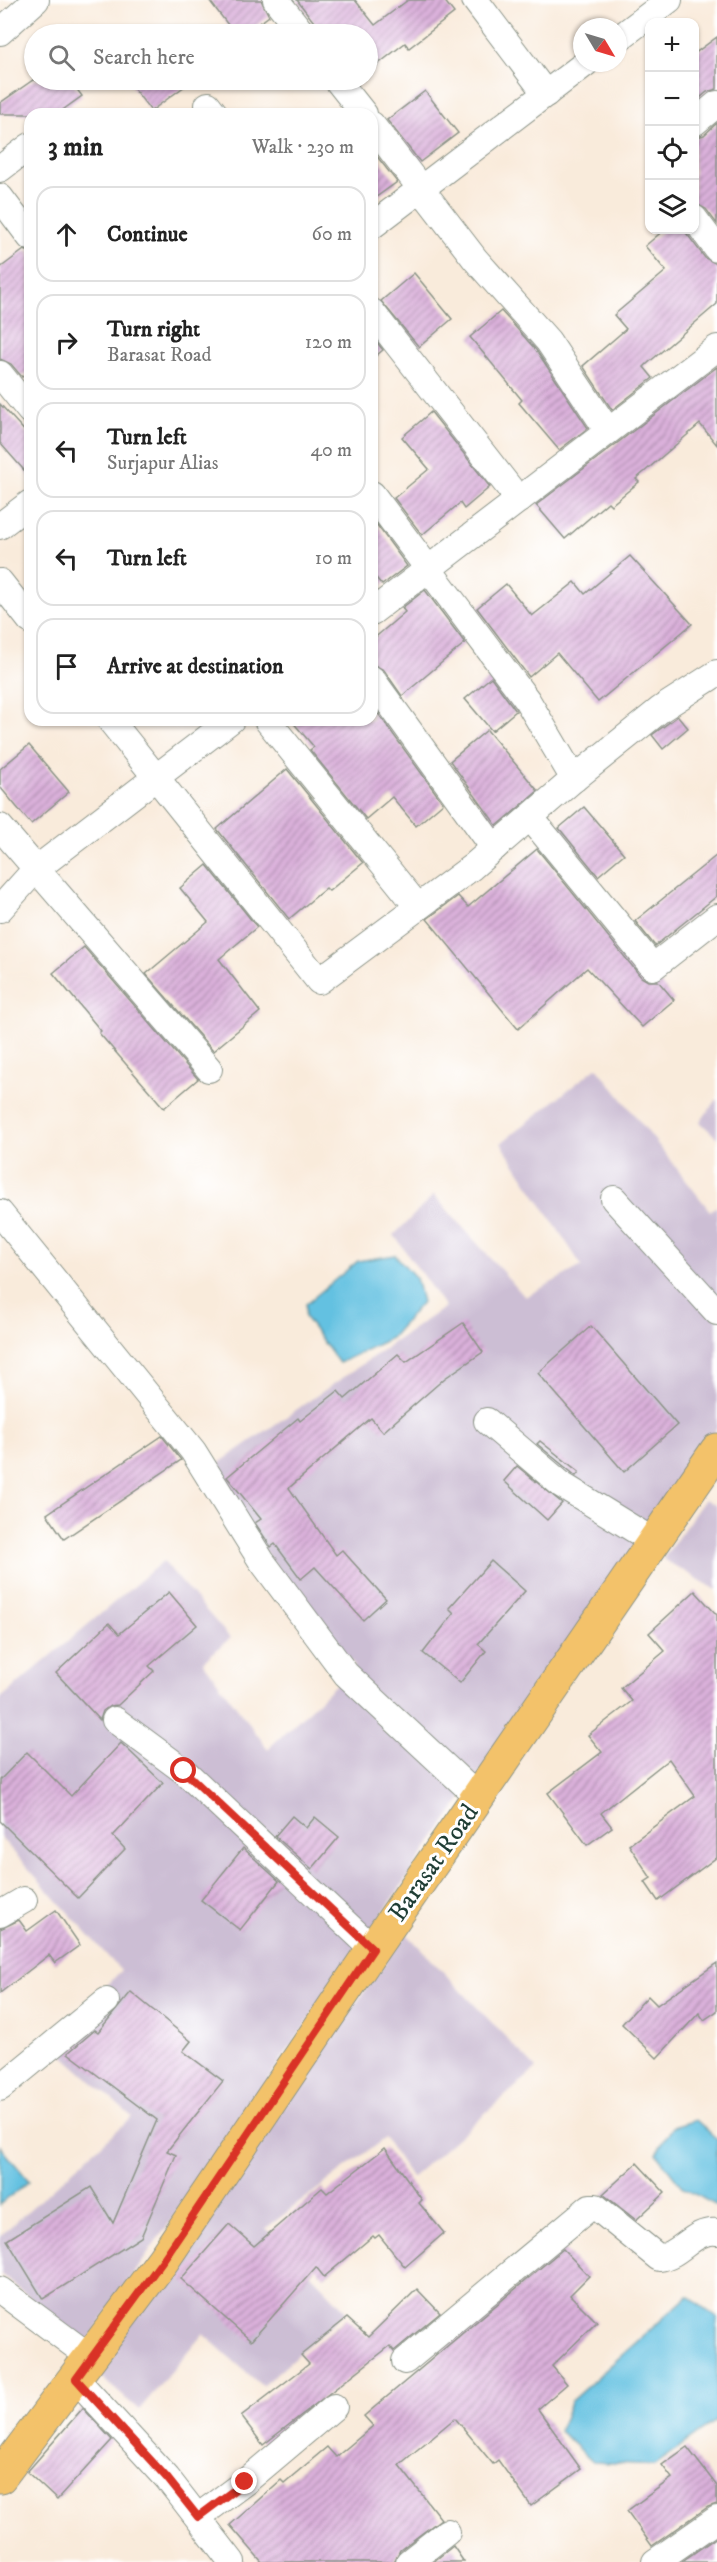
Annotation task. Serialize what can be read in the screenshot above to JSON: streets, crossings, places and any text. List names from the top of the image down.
{
  "streets": {
    "main road": ["Barasat Road"]
  },
  "north": "bottom right",
  "page": {
    "map_buttons": ["+", "−"],
    "search": "Search here",
    "heading": ["3 min", "Walk · 230 m"],
    "list": [
      ["Continue", "60 m"],
      ["Turn right", "Barasat Road", "120 m"],
      ["Turn left", "Surjapur Alias", "40 m"],
      ["Turn left", "10 m"],
      "Arrive at destination"
    ]
  }
}
